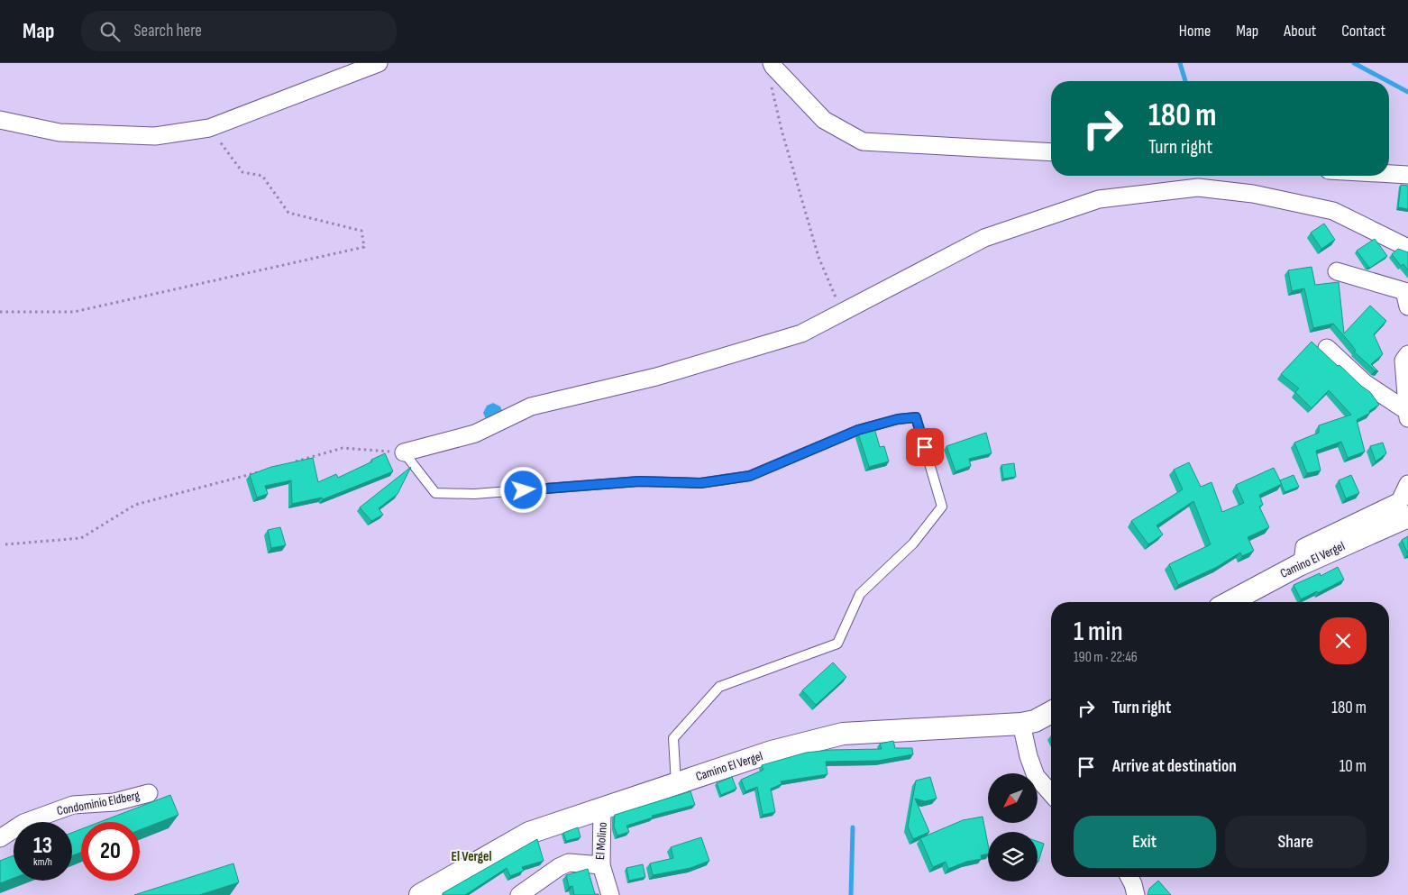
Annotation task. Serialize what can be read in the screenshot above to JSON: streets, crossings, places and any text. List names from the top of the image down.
{
  "streets": {
    "street": ["Camino El Vergel", "Condominio Eldberg", "El Molino"]
  },
  "crossings": [
    ["Camino El Vergel", "El Molino"]
  ],
  "districts": ["El Vergel"],
  "north": "bottom left",
  "page": {
    "header": "Map",
    "search": "Search here",
    "nav": [
      "Home",
      "Map",
      "About",
      "Contact"
    ],
    "turn": ["180 m", "Turn right"],
    "heading": ["1 min", "190 m · 22:46"],
    "list": [
      {
        "name": "Turn right",
        "value": "180 m"
      },
      {
        "name": "Arrive at destination",
        "value": "10 m"
      }
    ],
    "buttons": ["Exit", "Share"],
    "speed": "13 km/h",
    "limit": "20"
  }
}
